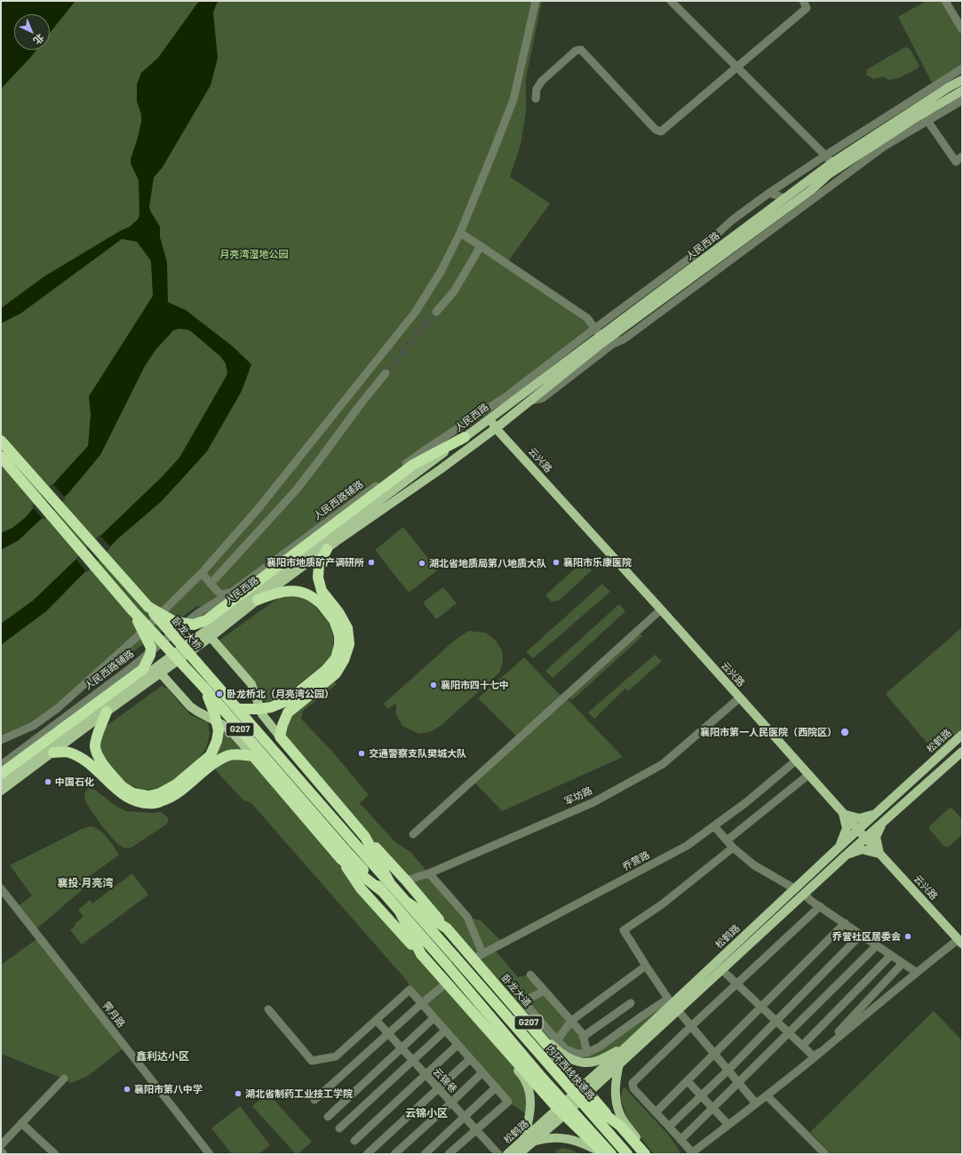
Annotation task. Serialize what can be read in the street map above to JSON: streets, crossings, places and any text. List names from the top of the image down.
{
  "streets": {
    "highway": [
      "卧龙大桥",
      "G207",
      "卧龙大道",
      "内环西线快速路"
    ],
    "main road": ["人民西路", "云兴路", "松鹤路"],
    "street": [
      "人民西路辅路",
      "军坊路",
      "乔营路",
      "霁月路",
      "云锦巷"
    ]
  },
  "crossings": [
    ["人民西路", "云兴路"],
    ["人民西路", "人民西路辅路"],
    ["云兴路", "松鹤路"],
    ["云兴路", "军坊路"],
    ["云兴路", "乔营路"],
    ["卧龙大桥", "卧龙大道"],
    ["G207", "松鹤路"],
    ["G207", "卧龙大道"],
    ["G207", "内环西线快速路"],
    ["松鹤路", "卧龙大道"],
    ["乔营路", "卧龙大道"],
    ["卧龙大道", "内环西线快速路"]
  ],
  "districts": ["襄投·月亮湾", "鑫利达小区", "云锦小区"],
  "parks": ["月亮湾湿地公园"],
  "places": [
    "襄阳市地质矿产调研所",
    "襄阳市乐康医院",
    "湖北省地质局第八地质大队",
    "襄阳市四十七中",
    "卧龙桥北（月亮湾公园）",
    "襄阳市第一人民医院（西院区）",
    "交通警察支队樊城大队",
    "中国石化",
    "乔营社区居委会",
    "襄阳市第八中学",
    "湖北省制药工业技工学院"
  ],
  "north": "bottom right"
}
